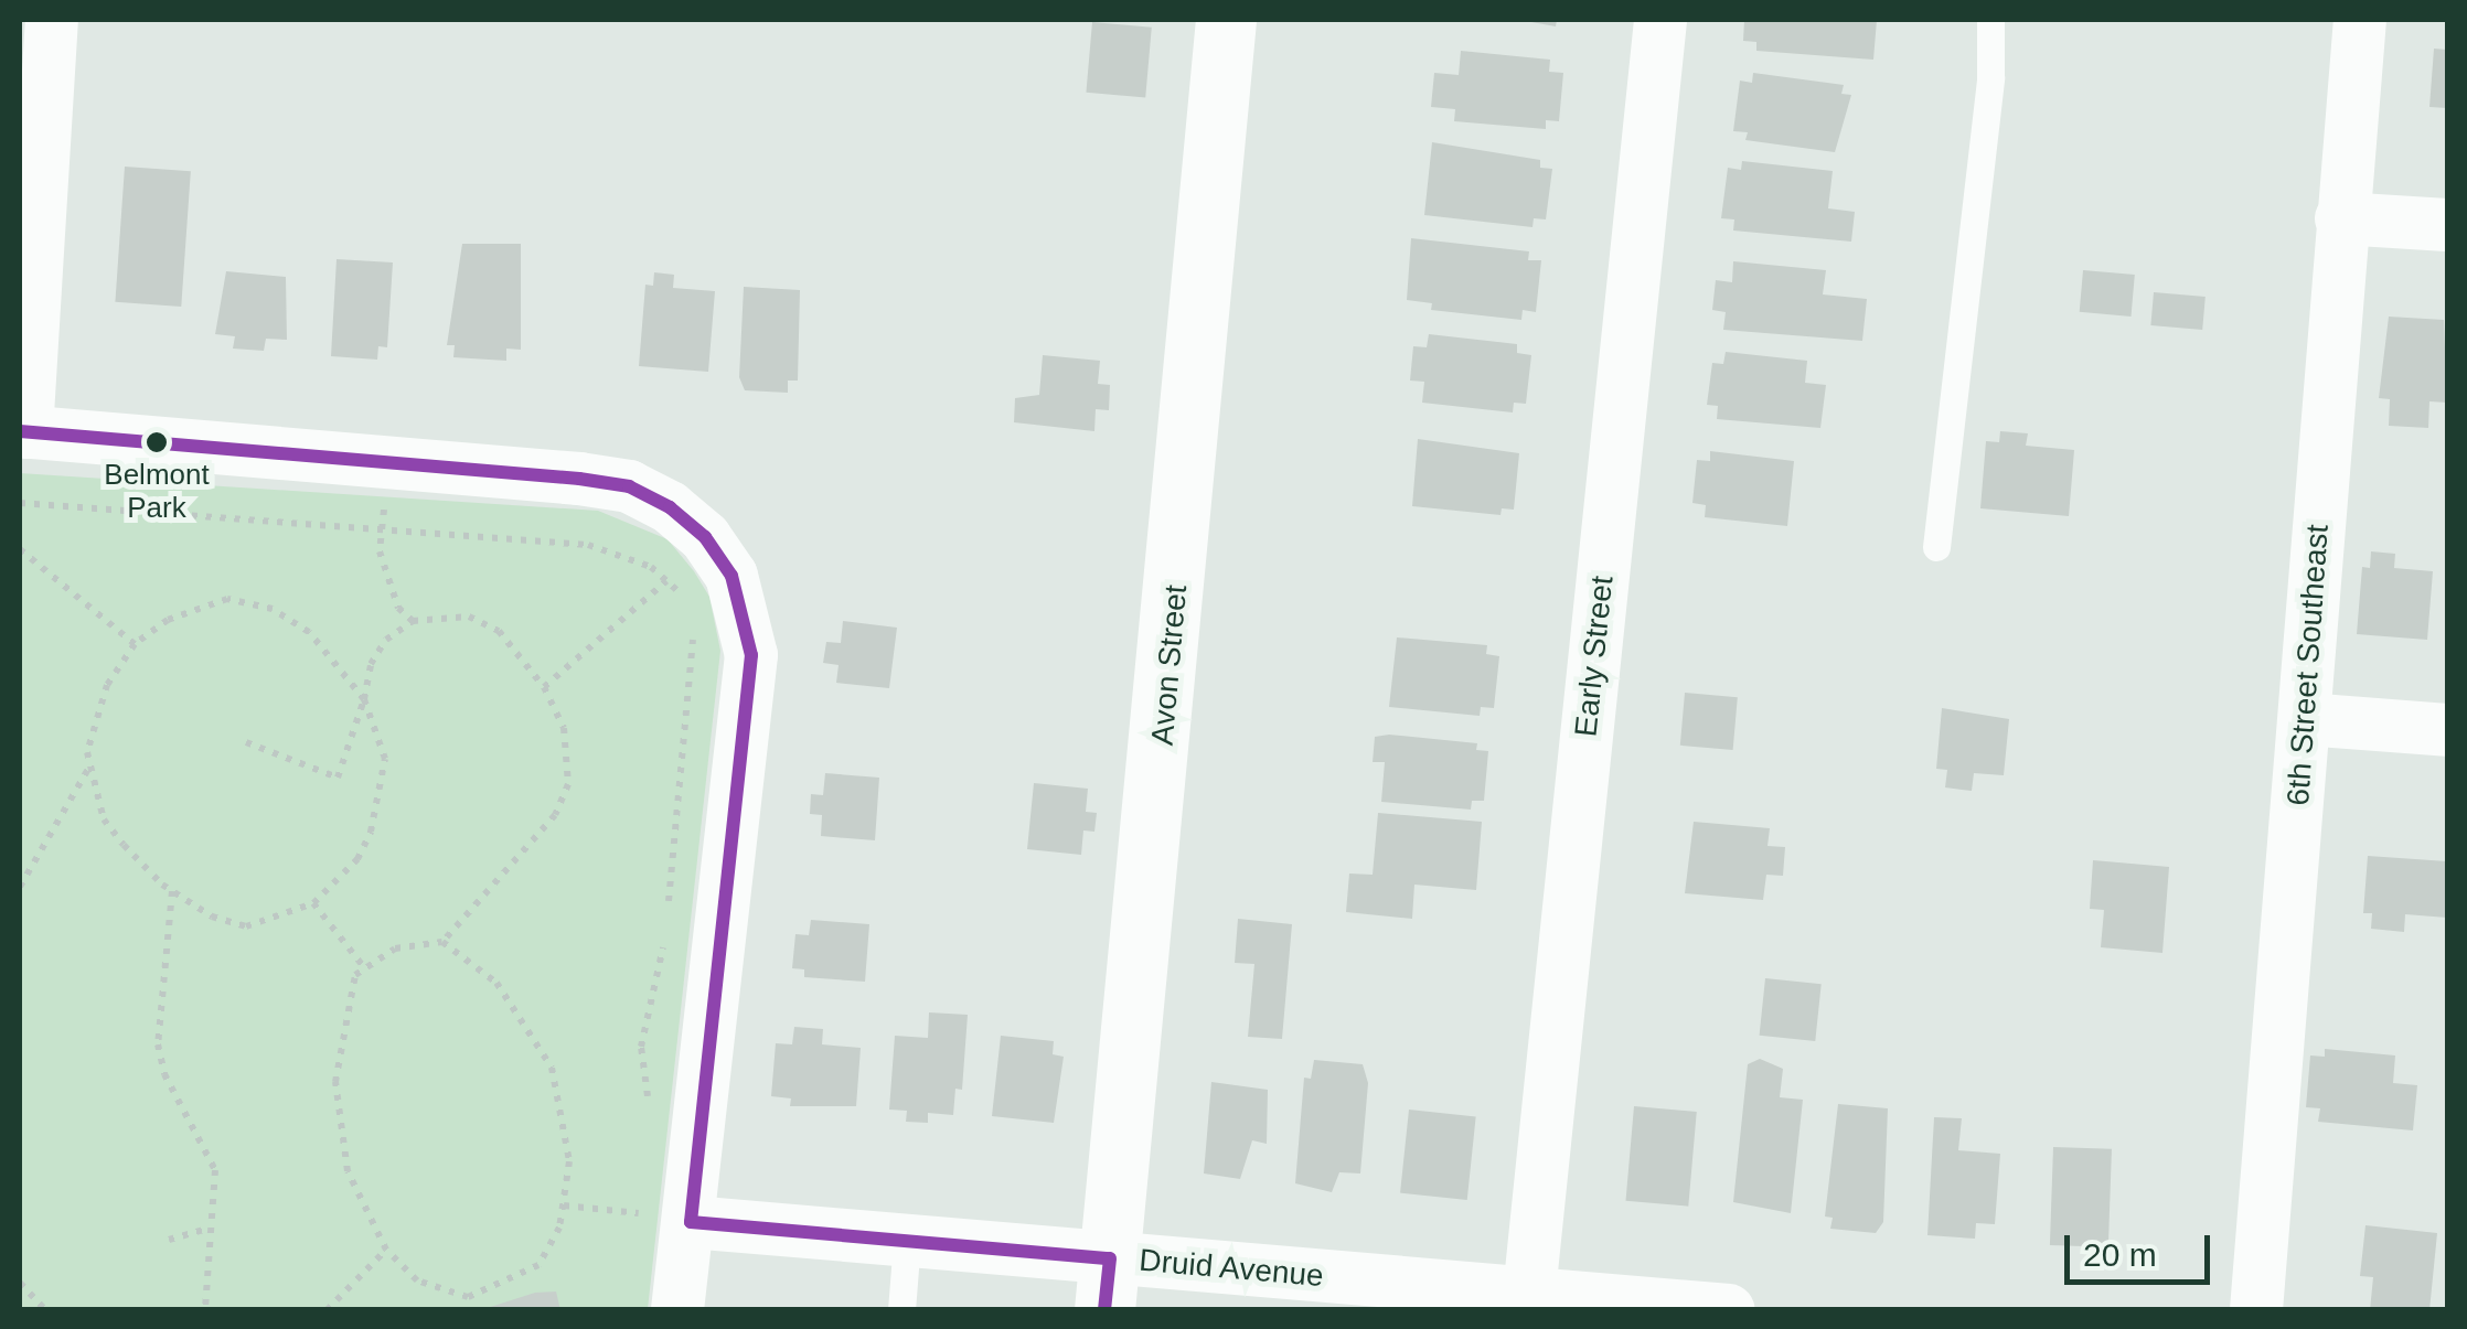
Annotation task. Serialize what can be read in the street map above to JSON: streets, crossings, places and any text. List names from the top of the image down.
{
  "streets": {
    "main road": ["Avon Street"],
    "street": ["Early Street", "6th Street Southeast", "Druid Avenue"]
  },
  "crossings": [
    ["Early Street", "Druid Avenue"],
    ["Avon Street", "Druid Avenue"]
  ],
  "places": ["Belmont Park"],
  "scale_bar": "20 m"
}
